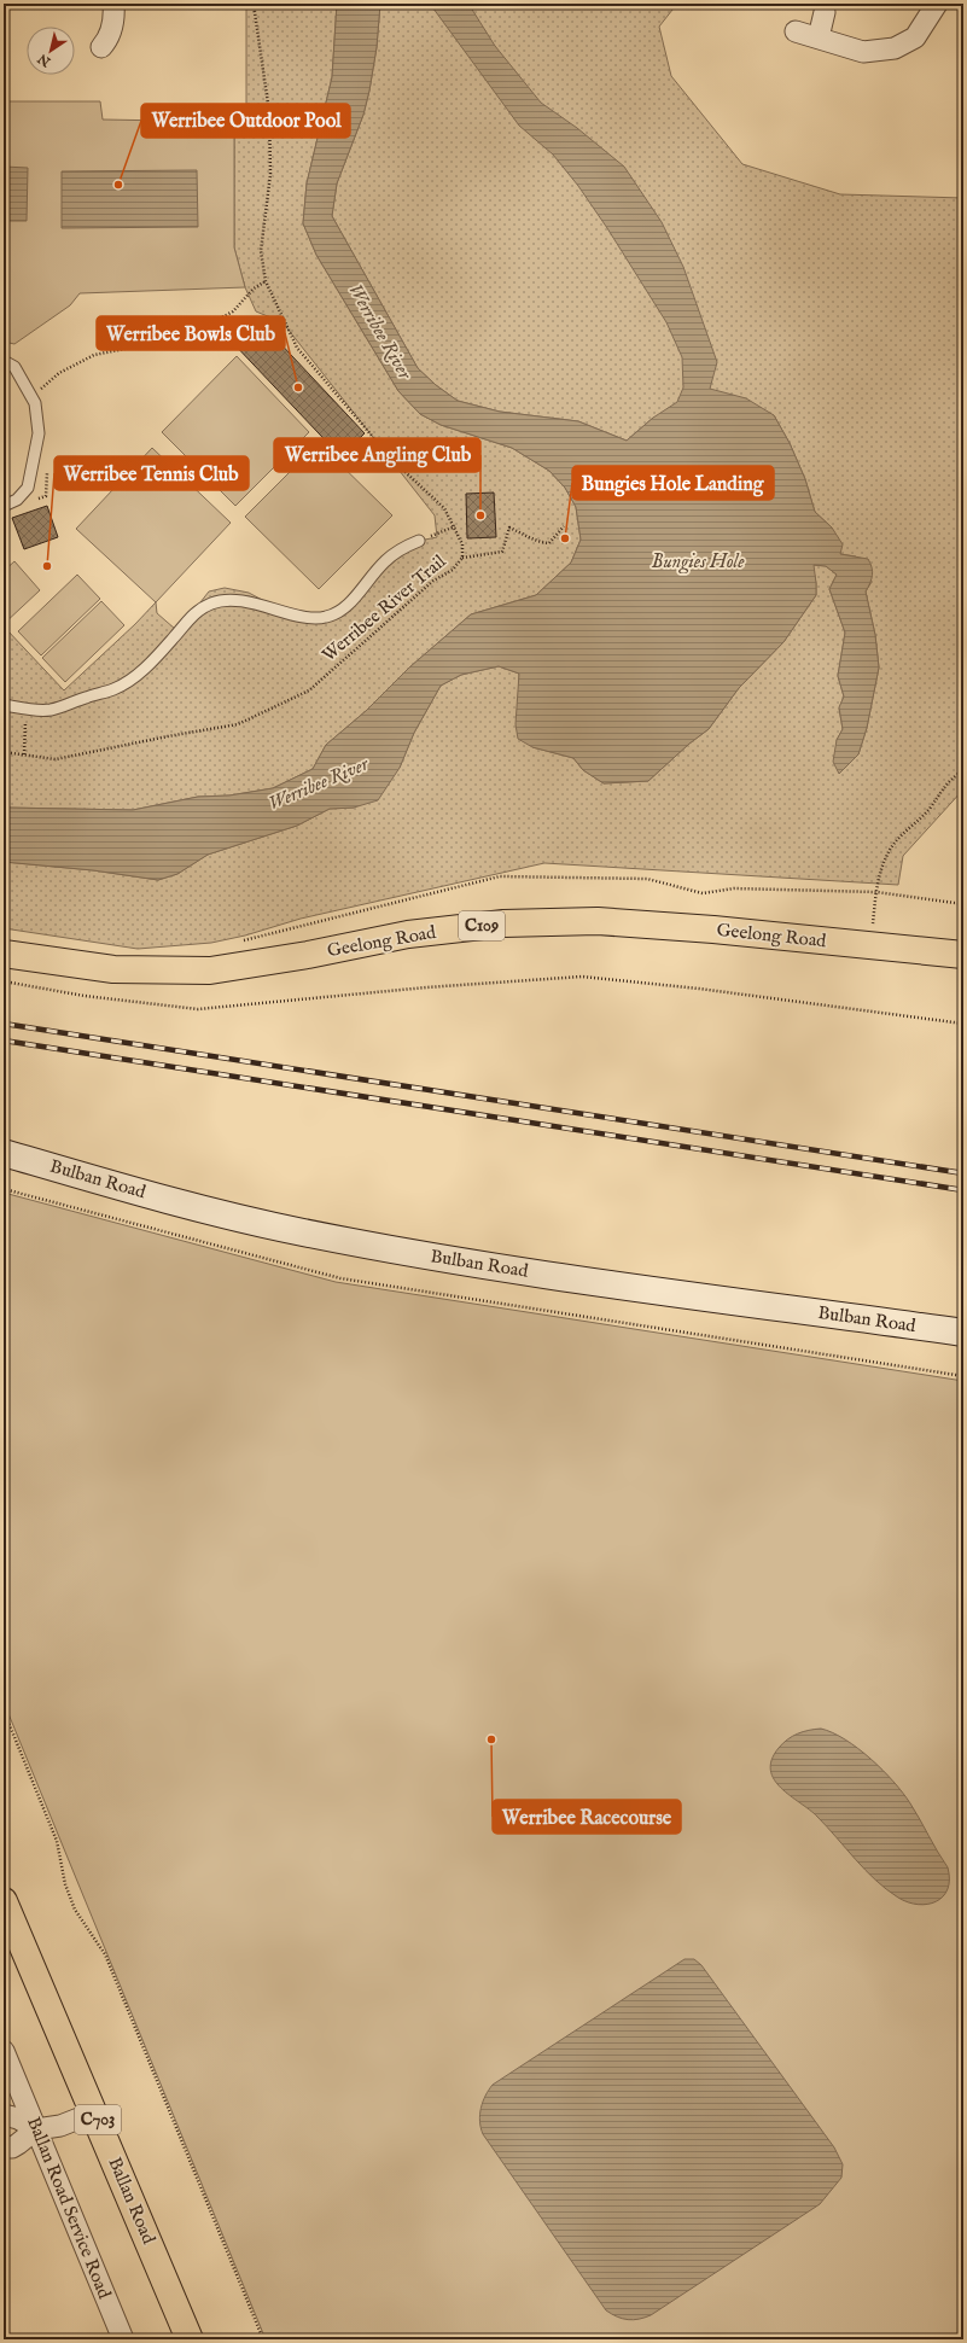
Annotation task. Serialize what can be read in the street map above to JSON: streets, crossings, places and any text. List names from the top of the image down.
{
  "streets": {
    "main road": [
      "C109",
      "Geelong Road",
      "C703",
      "Ballan Road"
    ],
    "street": ["Bulban Road", "Ballan Road Service Road"],
    "path": ["Werribee River Trail"]
  },
  "water": ["Werribee River", "Bungies Hole"],
  "places": [
    "Werribee Outdoor Pool",
    "Werribee Bowls Club",
    "Werribee Angling Club",
    "Bungies Hole Landing",
    "Werribee Tennis Club",
    "Werribee Racecourse"
  ],
  "north": "bottom left"
}
